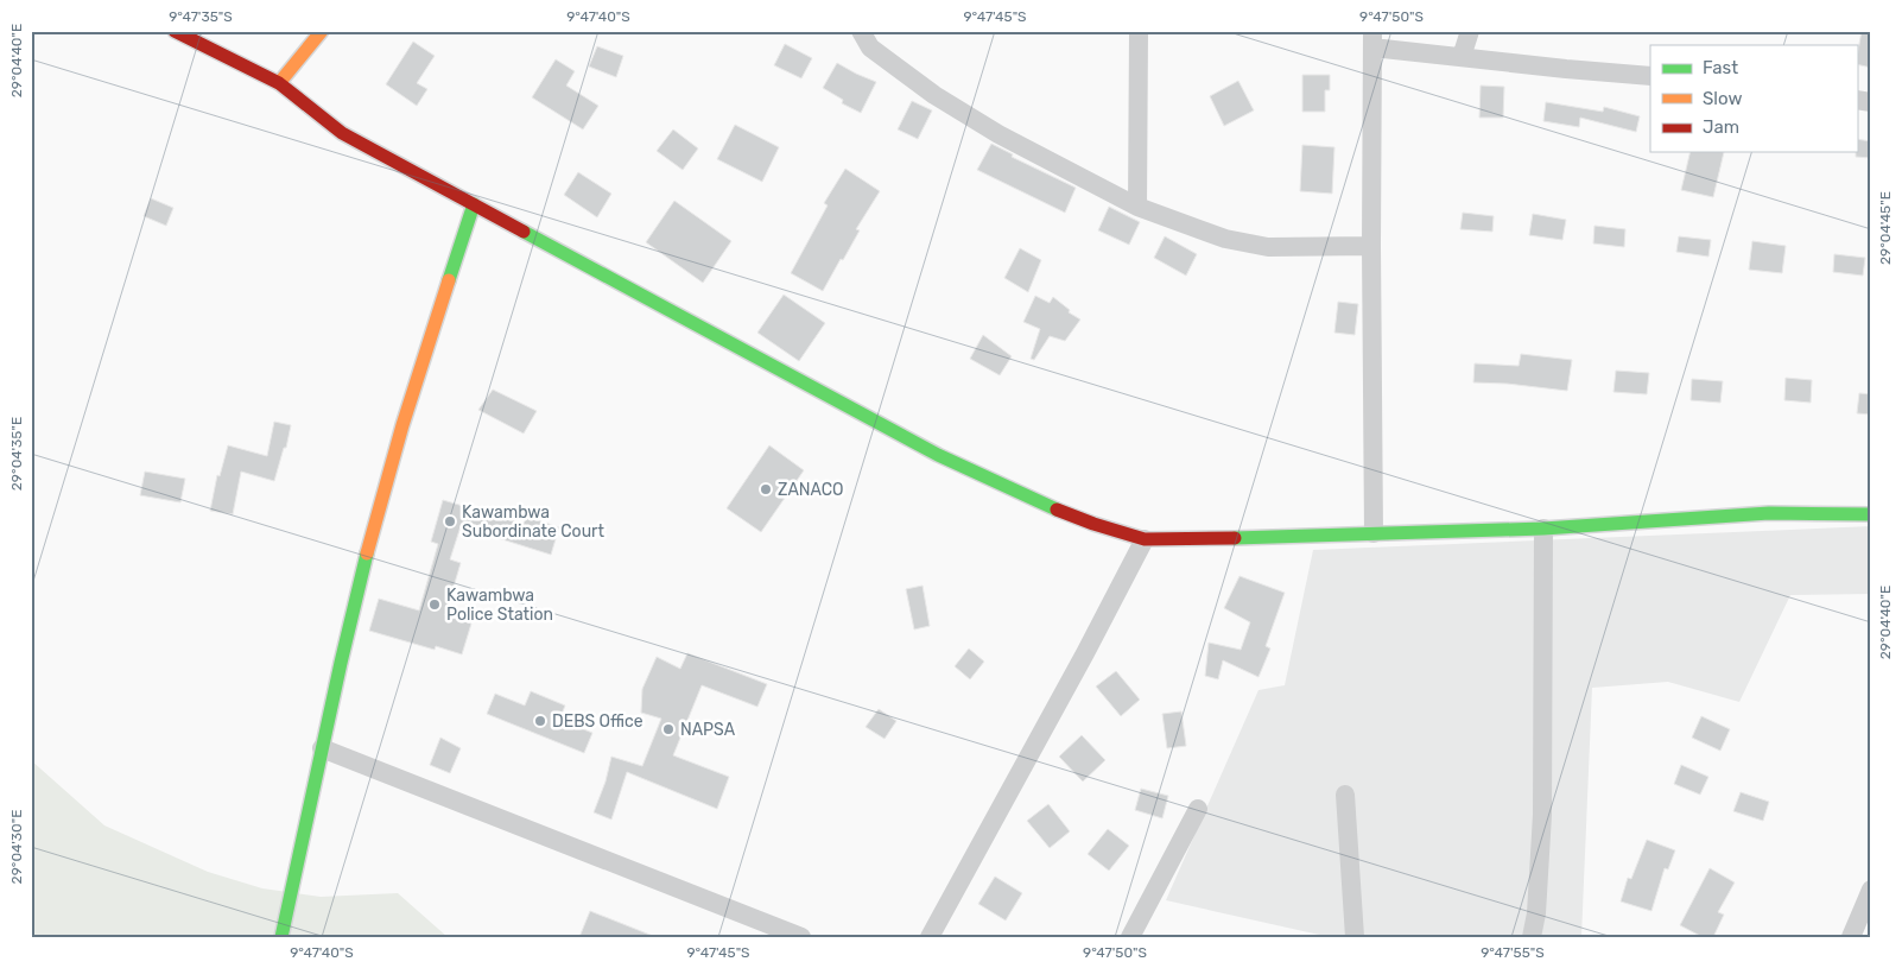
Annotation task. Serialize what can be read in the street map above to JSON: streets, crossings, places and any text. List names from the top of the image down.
{
  "places": [
    "ZANACO",
    "Kawambwa Subordinate Court",
    "Kawambwa Police Station",
    "DEBS Office",
    "NAPSA"
  ],
  "legend": ["Fast", "Slow", "Jam"],
  "coordinates": [
    "9°47'35\"S",
    "9°47'40\"S",
    "9°47'45\"S",
    "9°47'50\"S",
    "29°04'40\"E",
    "29°04'45\"E",
    "29°04'35\"E",
    "29°04'30\"E",
    "9°47'55\"S"
  ]
}
